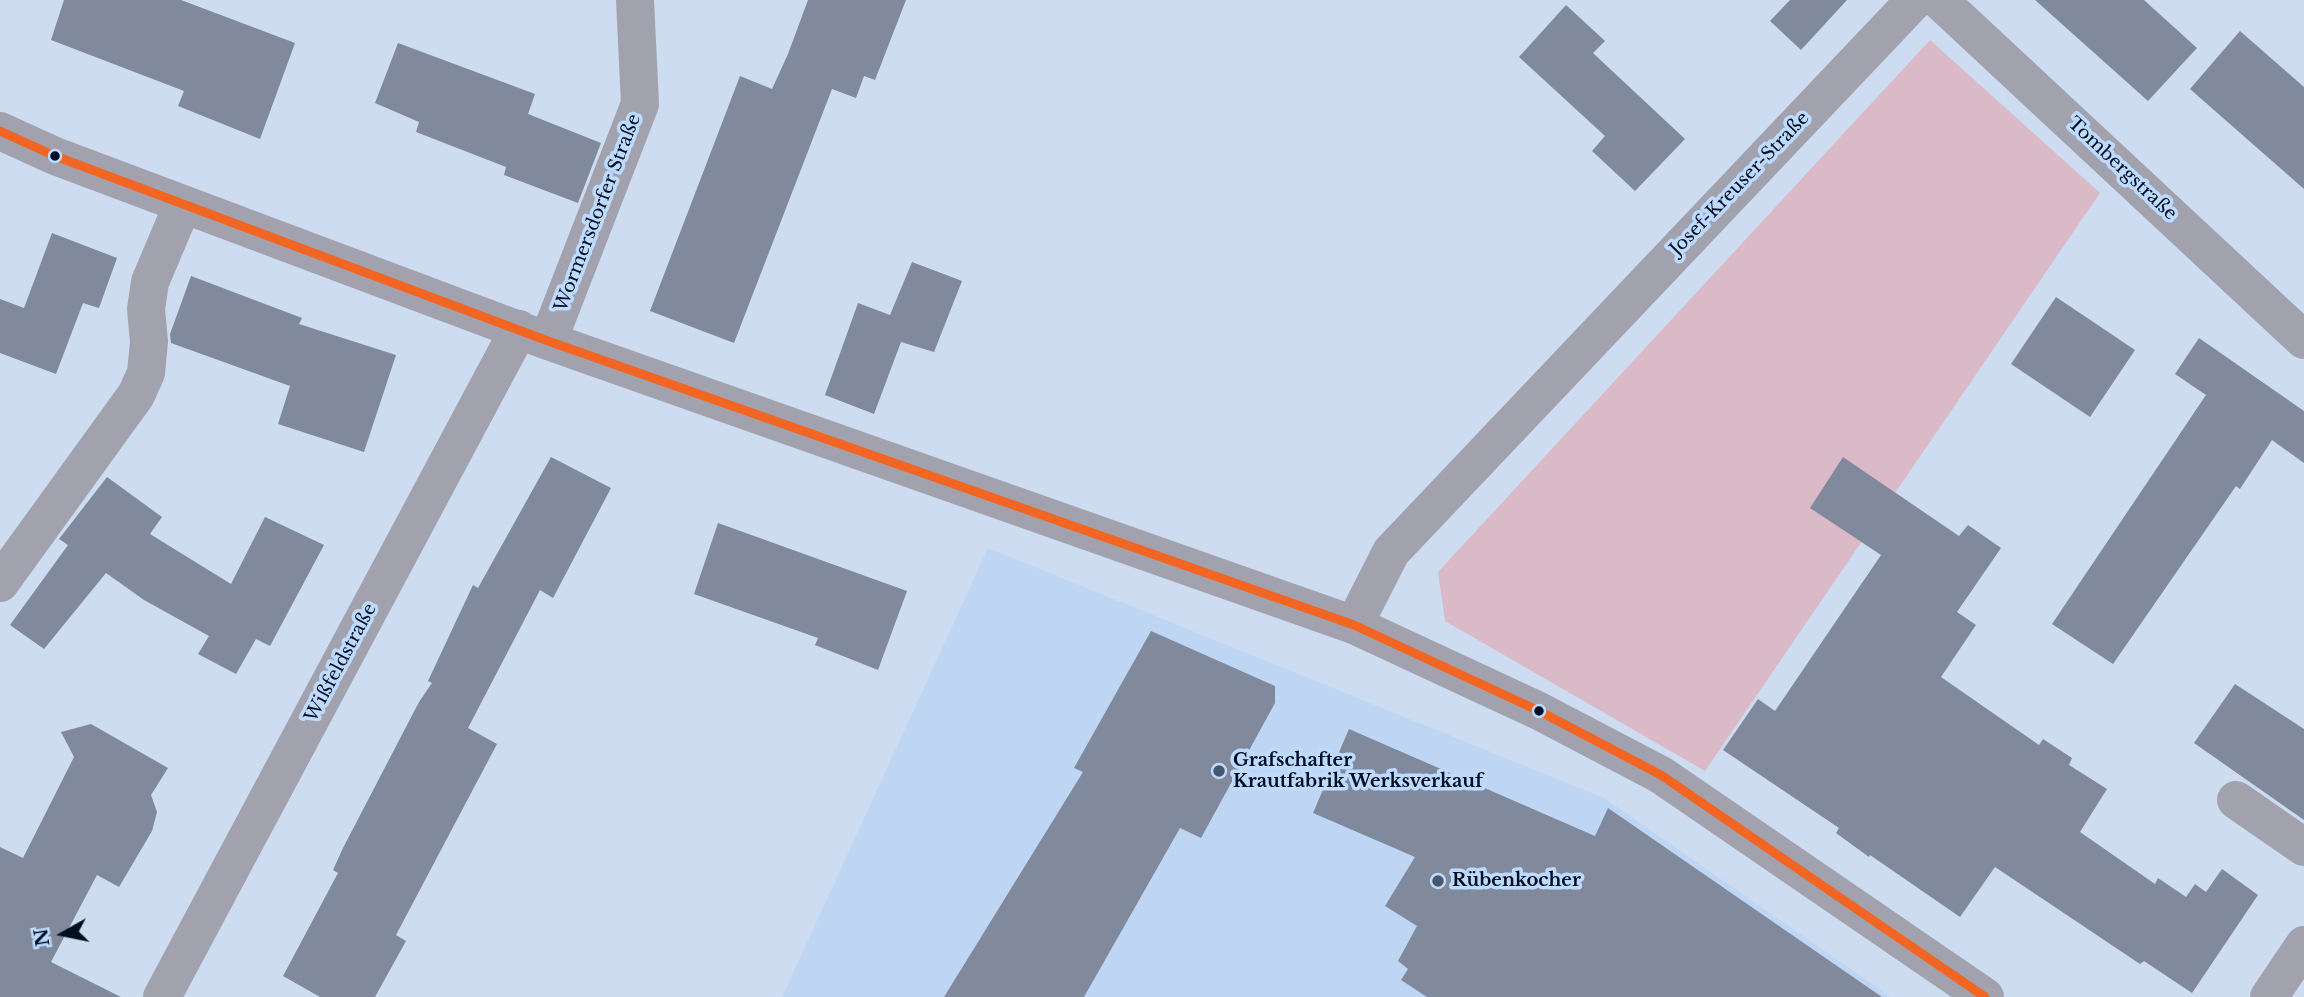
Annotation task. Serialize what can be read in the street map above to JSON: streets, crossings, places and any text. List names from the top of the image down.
{
  "streets": {
    "street": [
      "Tombergstraße",
      "Josef-Kreuser-Straße",
      "Wormersdorfer Straße",
      "Wißfeldstraße"
    ]
  },
  "crossings": [
    ["Wormersdorfer Straße", "Wißfeldstraße"]
  ],
  "places": ["Grafschafter Krautfabrik Werksverkauf", "Rübenkocher"],
  "north": "left"
}
